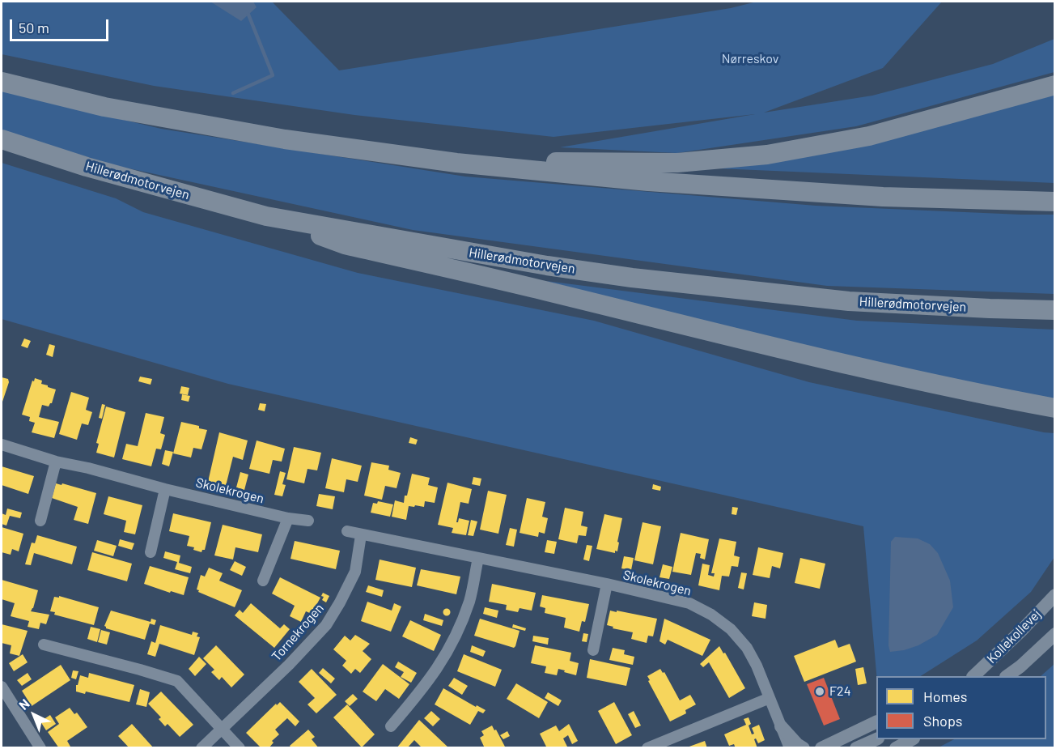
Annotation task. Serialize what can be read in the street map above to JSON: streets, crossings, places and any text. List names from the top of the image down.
{
  "streets": {
    "highway": ["Hillerødmotorvejen"],
    "street": ["Skolekrogen", "Tornekrogen", "Kollekollevej"]
  },
  "crossings": [
    ["Skolekrogen", "Tornekrogen"]
  ],
  "parks": ["Nørreskov"],
  "places": ["F24"],
  "legend": ["Homes", "Shops"],
  "scale_bar": "50 m",
  "north": "top left"
}
